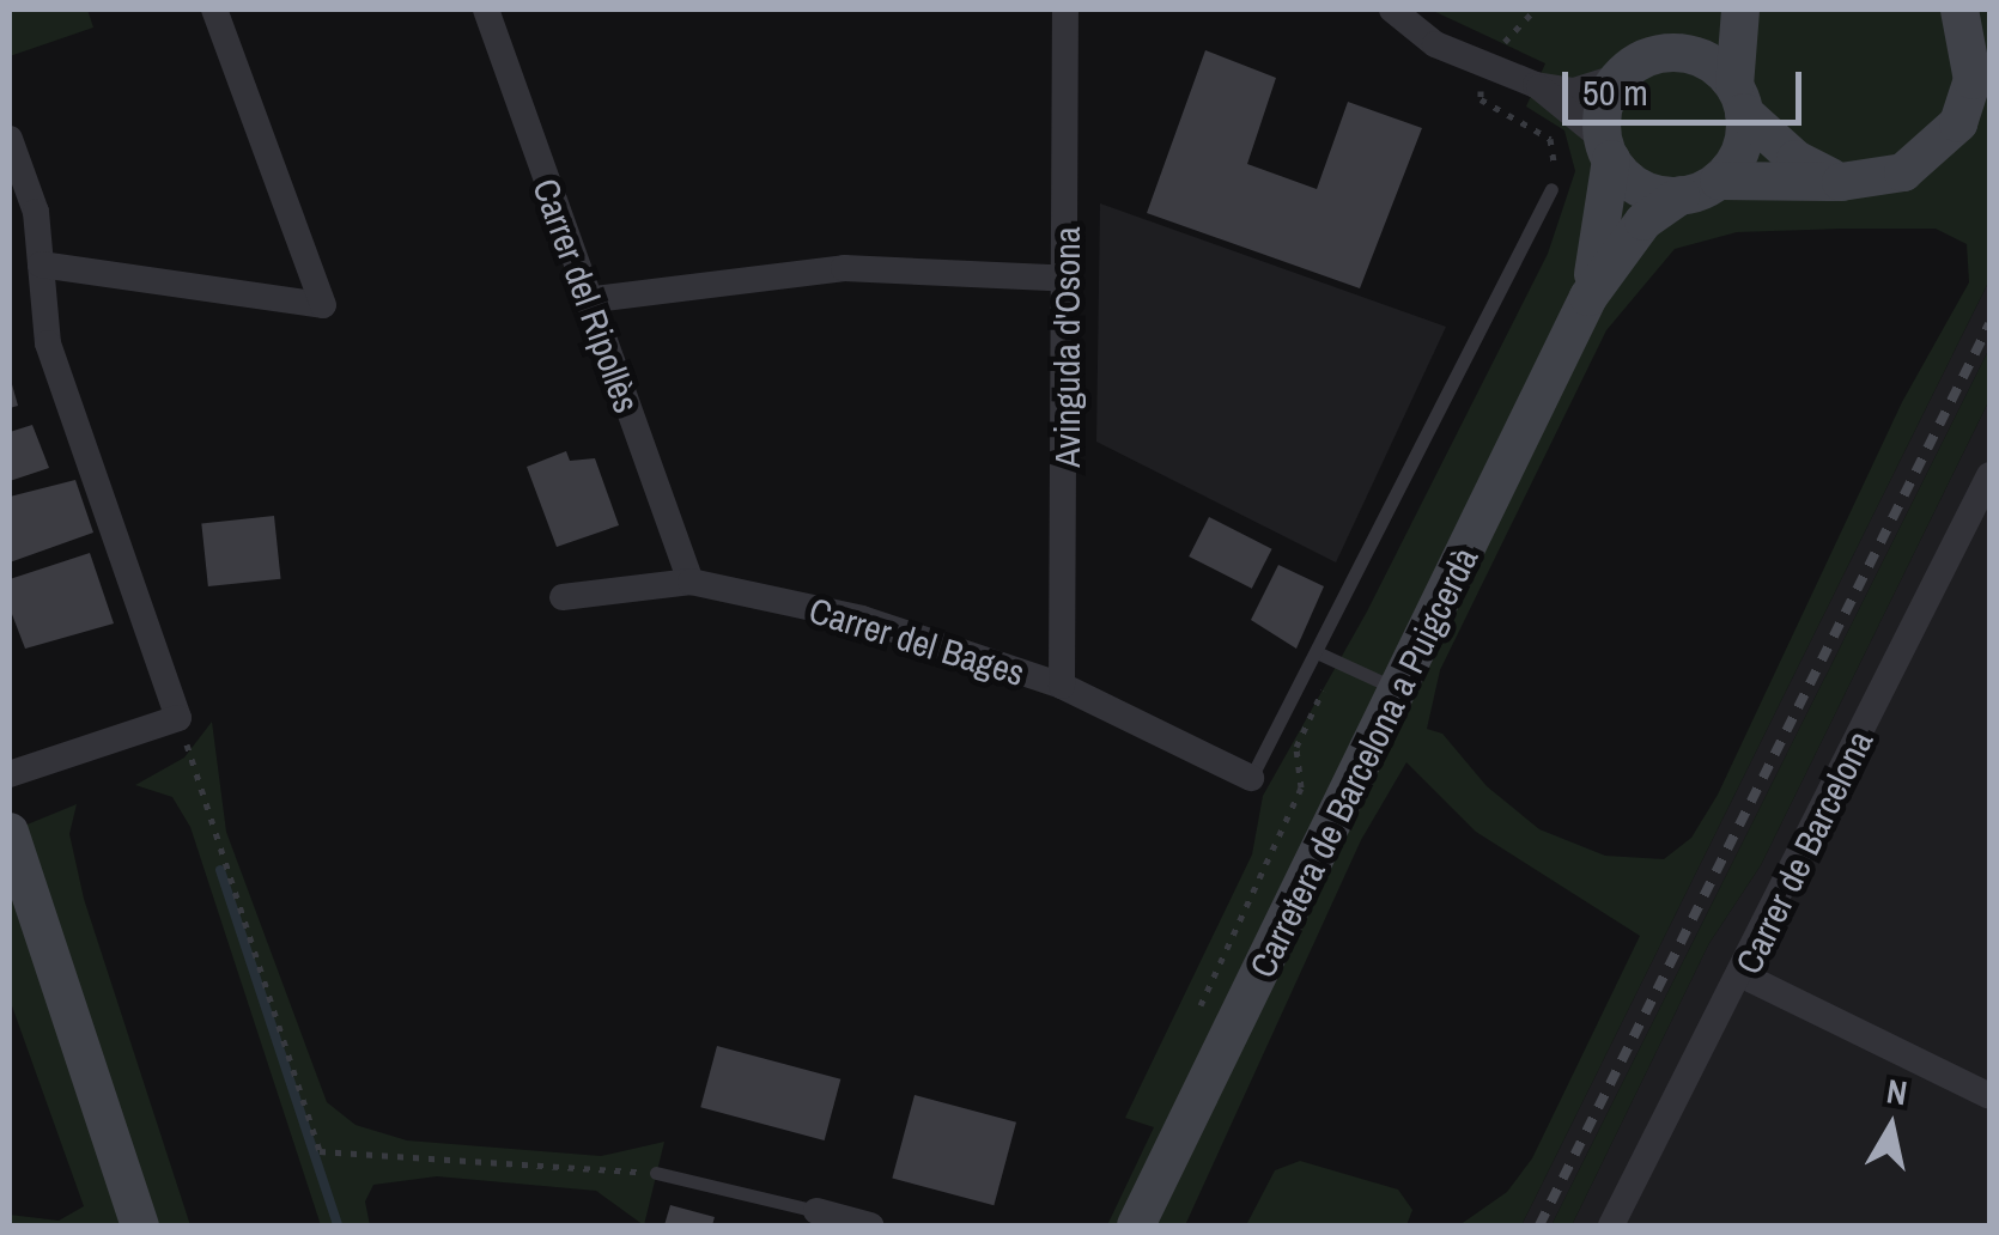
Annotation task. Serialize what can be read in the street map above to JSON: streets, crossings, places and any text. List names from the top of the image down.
{
  "streets": {
    "street": [
      "Carrer del Ripollès",
      "Avinguda d'Osona",
      "Carrer del Bages",
      "Carretera de Barcelona a Puigcerdà",
      "Carrer de Barcelona"
    ]
  },
  "crossings": [
    ["Carrer del Ripollès", "Carrer del Bages"],
    ["Avinguda d'Osona", "Carrer del Bages"]
  ],
  "scale_bar": "50 m",
  "north": "top"
}
